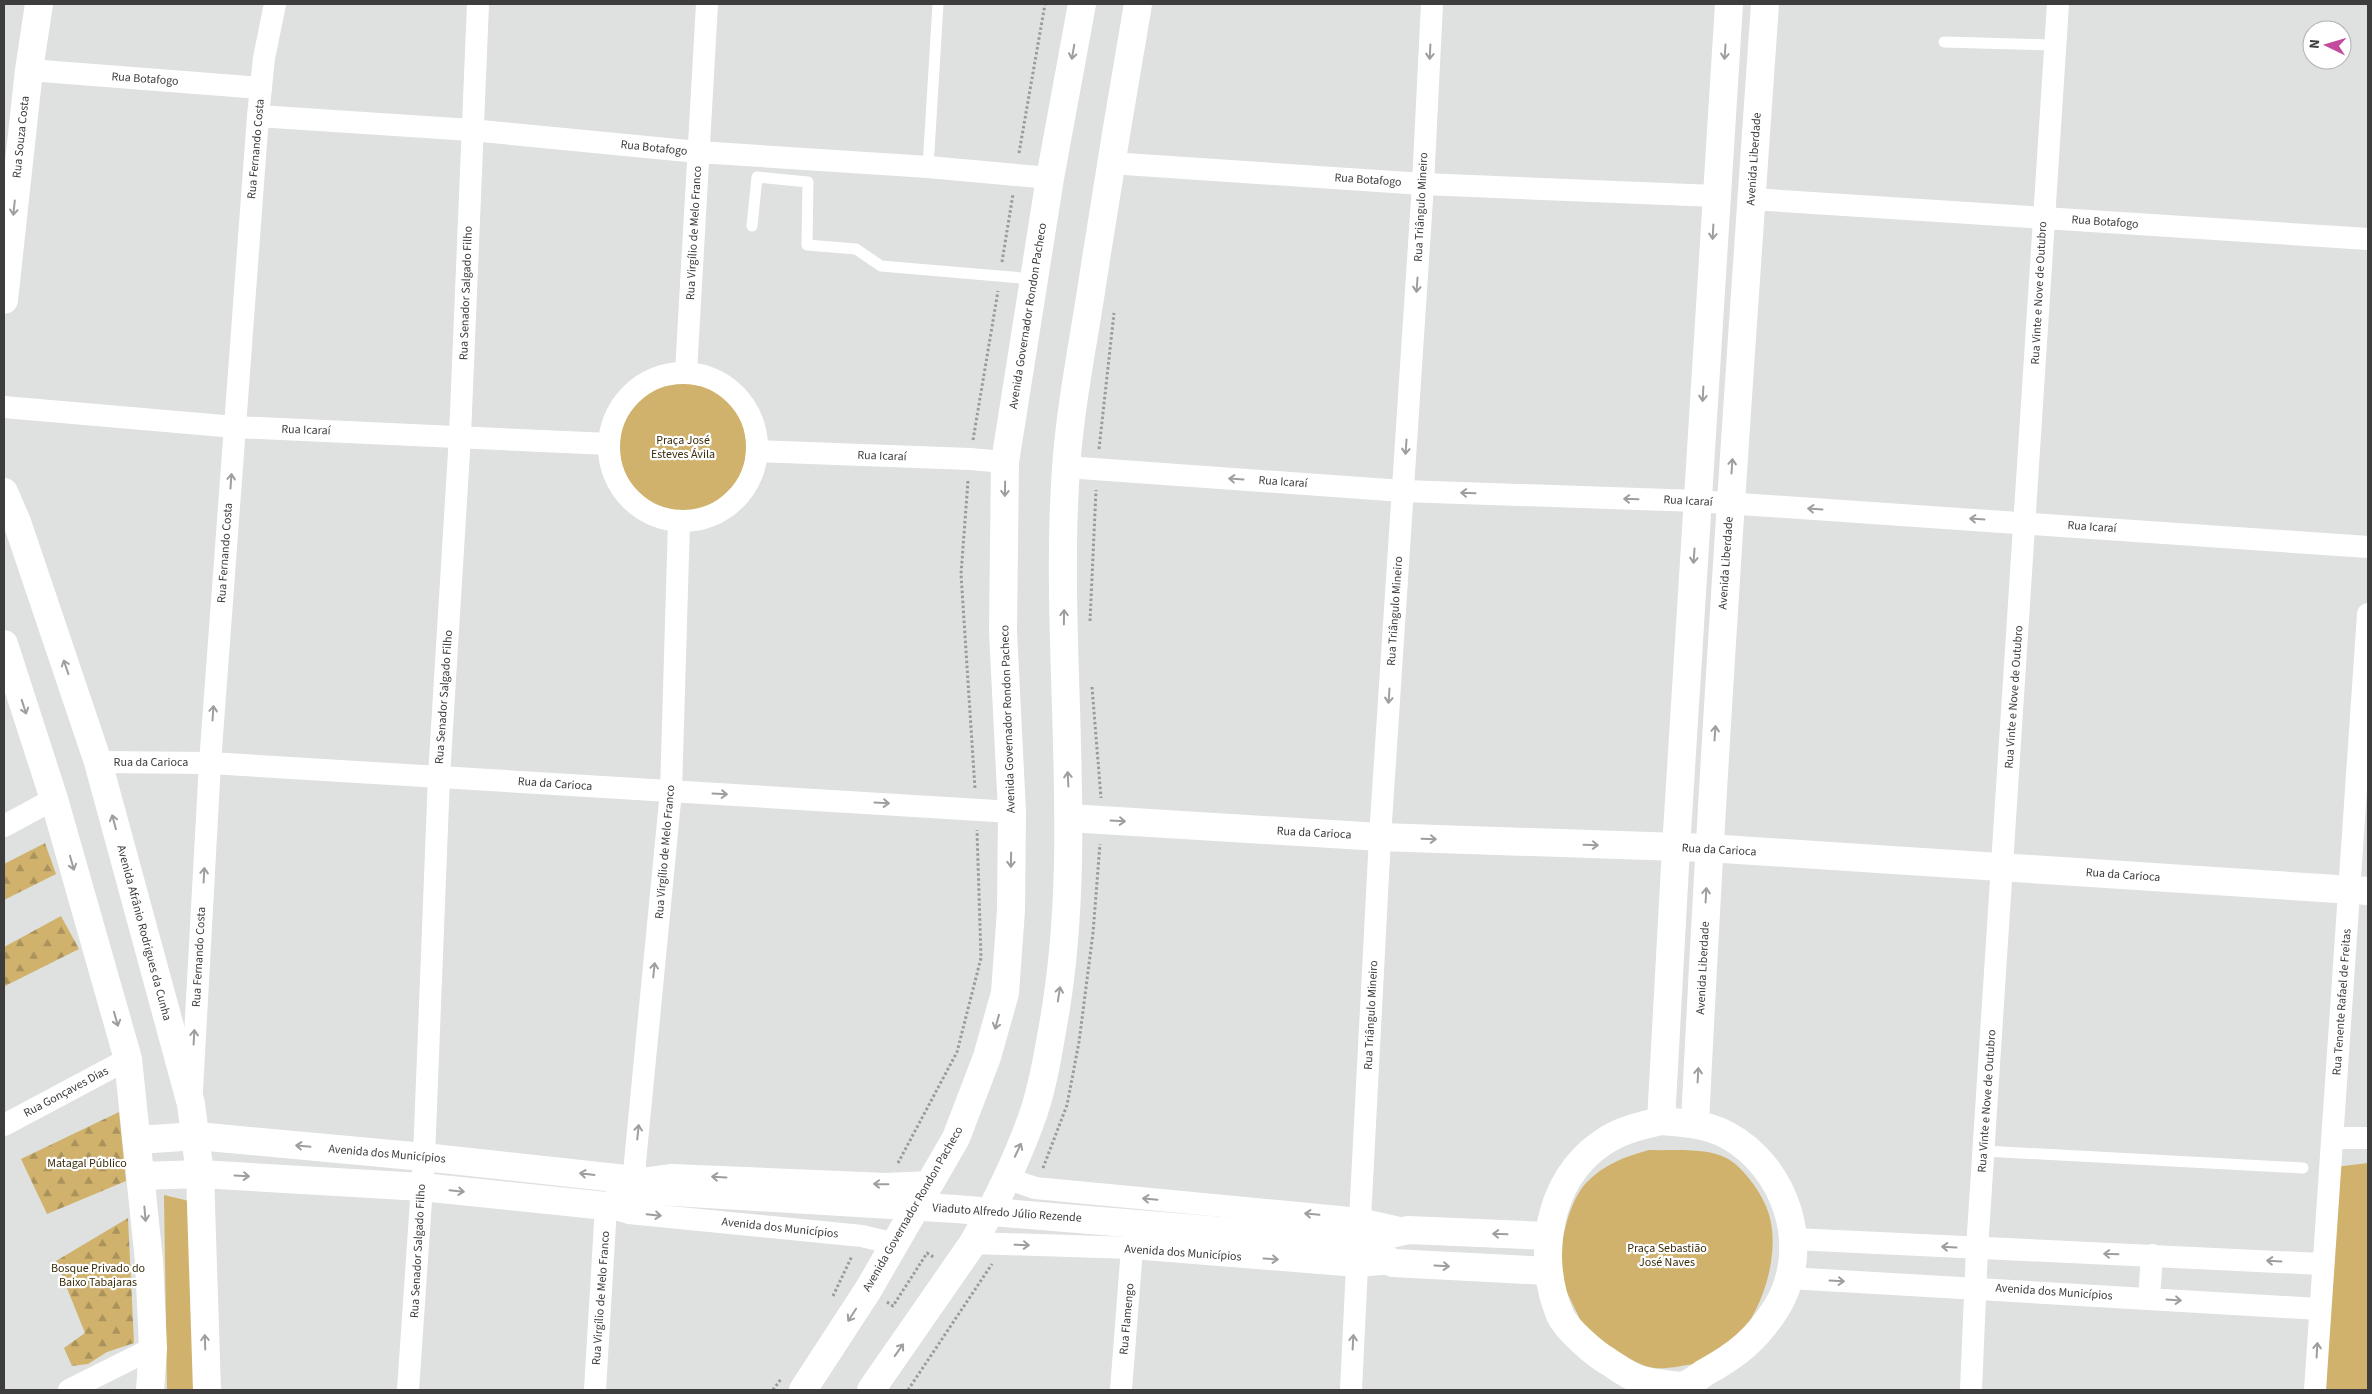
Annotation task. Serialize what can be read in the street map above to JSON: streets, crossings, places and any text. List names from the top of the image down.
{
  "streets": {
    "street": [
      "Rua Botafogo",
      "Rua Souza Costa",
      "Rua Fernando Costa",
      "Avenida Liberdade",
      "Rua Triângulo Mineiro",
      "Rua Virgílio de Melo Franco",
      "Rua Senador Salgado Filho",
      "Rua Vinte e Nove de Outubro",
      "Avenida Governador Rondon Pacheco",
      "Rua Icaraí",
      "Rua da Carioca",
      "Avenida Afrânio Rodrigues da Cunha",
      "Rua Tenente Rafael de Freitas",
      "Rua Gonçaves Dias",
      "Avenida dos Municípios",
      "Viaduto Alfredo Júlio Rezende",
      "Rua Flamengo"
    ]
  },
  "crossings": [
    ["Rua Botafogo", "Rua Souza Costa"],
    ["Rua Botafogo", "Rua Fernando Costa"],
    ["Rua Botafogo", "Avenida Liberdade"],
    ["Rua Botafogo", "Rua Triângulo Mineiro"],
    ["Rua Botafogo", "Rua Virgílio de Melo Franco"],
    ["Rua Botafogo", "Rua Senador Salgado Filho"],
    ["Rua Botafogo", "Rua Vinte e Nove de Outubro"],
    ["Rua Botafogo", "Avenida Governador Rondon Pacheco"],
    ["Rua Fernando Costa", "Rua Icaraí"],
    ["Rua Fernando Costa", "Rua da Carioca"],
    ["Rua Fernando Costa", "Avenida Afrânio Rodrigues da Cunha"],
    ["Avenida Liberdade", "Rua Icaraí"],
    ["Avenida Liberdade", "Rua da Carioca"],
    ["Rua Triângulo Mineiro", "Rua Icaraí"],
    ["Rua Triângulo Mineiro", "Rua da Carioca"],
    ["Rua Triângulo Mineiro", "Avenida dos Municípios"],
    ["Rua Triângulo Mineiro", "Viaduto Alfredo Júlio Rezende"],
    ["Rua Virgílio de Melo Franco", "Rua Icaraí"],
    ["Rua Virgílio de Melo Franco", "Rua da Carioca"],
    ["Rua Virgílio de Melo Franco", "Avenida dos Municípios"],
    ["Rua Virgílio de Melo Franco", "Viaduto Alfredo Júlio Rezende"],
    ["Rua Senador Salgado Filho", "Rua Icaraí"],
    ["Rua Senador Salgado Filho", "Rua da Carioca"],
    ["Rua Senador Salgado Filho", "Avenida dos Municípios"],
    ["Rua Vinte e Nove de Outubro", "Rua Icaraí"],
    ["Rua Vinte e Nove de Outubro", "Rua da Carioca"],
    ["Rua Vinte e Nove de Outubro", "Avenida dos Municípios"],
    ["Avenida Governador Rondon Pacheco", "Rua Icaraí"],
    ["Avenida Governador Rondon Pacheco", "Rua da Carioca"],
    ["Avenida Governador Rondon Pacheco", "Avenida dos Municípios"],
    ["Rua da Carioca", "Avenida Afrânio Rodrigues da Cunha"],
    ["Rua da Carioca", "Rua Tenente Rafael de Freitas"],
    ["Avenida Afrânio Rodrigues da Cunha", "Avenida dos Municípios"],
    ["Rua Tenente Rafael de Freitas", "Avenida dos Municípios"],
    ["Avenida dos Municípios", "Viaduto Alfredo Júlio Rezende"],
    ["Avenida dos Municípios", "Rua Flamengo"]
  ],
  "one_way": ["Rua Souza Costa", "Rua Icaraí", "Rua da Carioca"],
  "parks": [
    "Praça José Esteves Ávila",
    "Matagal Público",
    "Praça Sebastião José Naves",
    "Bosque Privado do Baixo Tabajaras"
  ],
  "north": "left"
}
